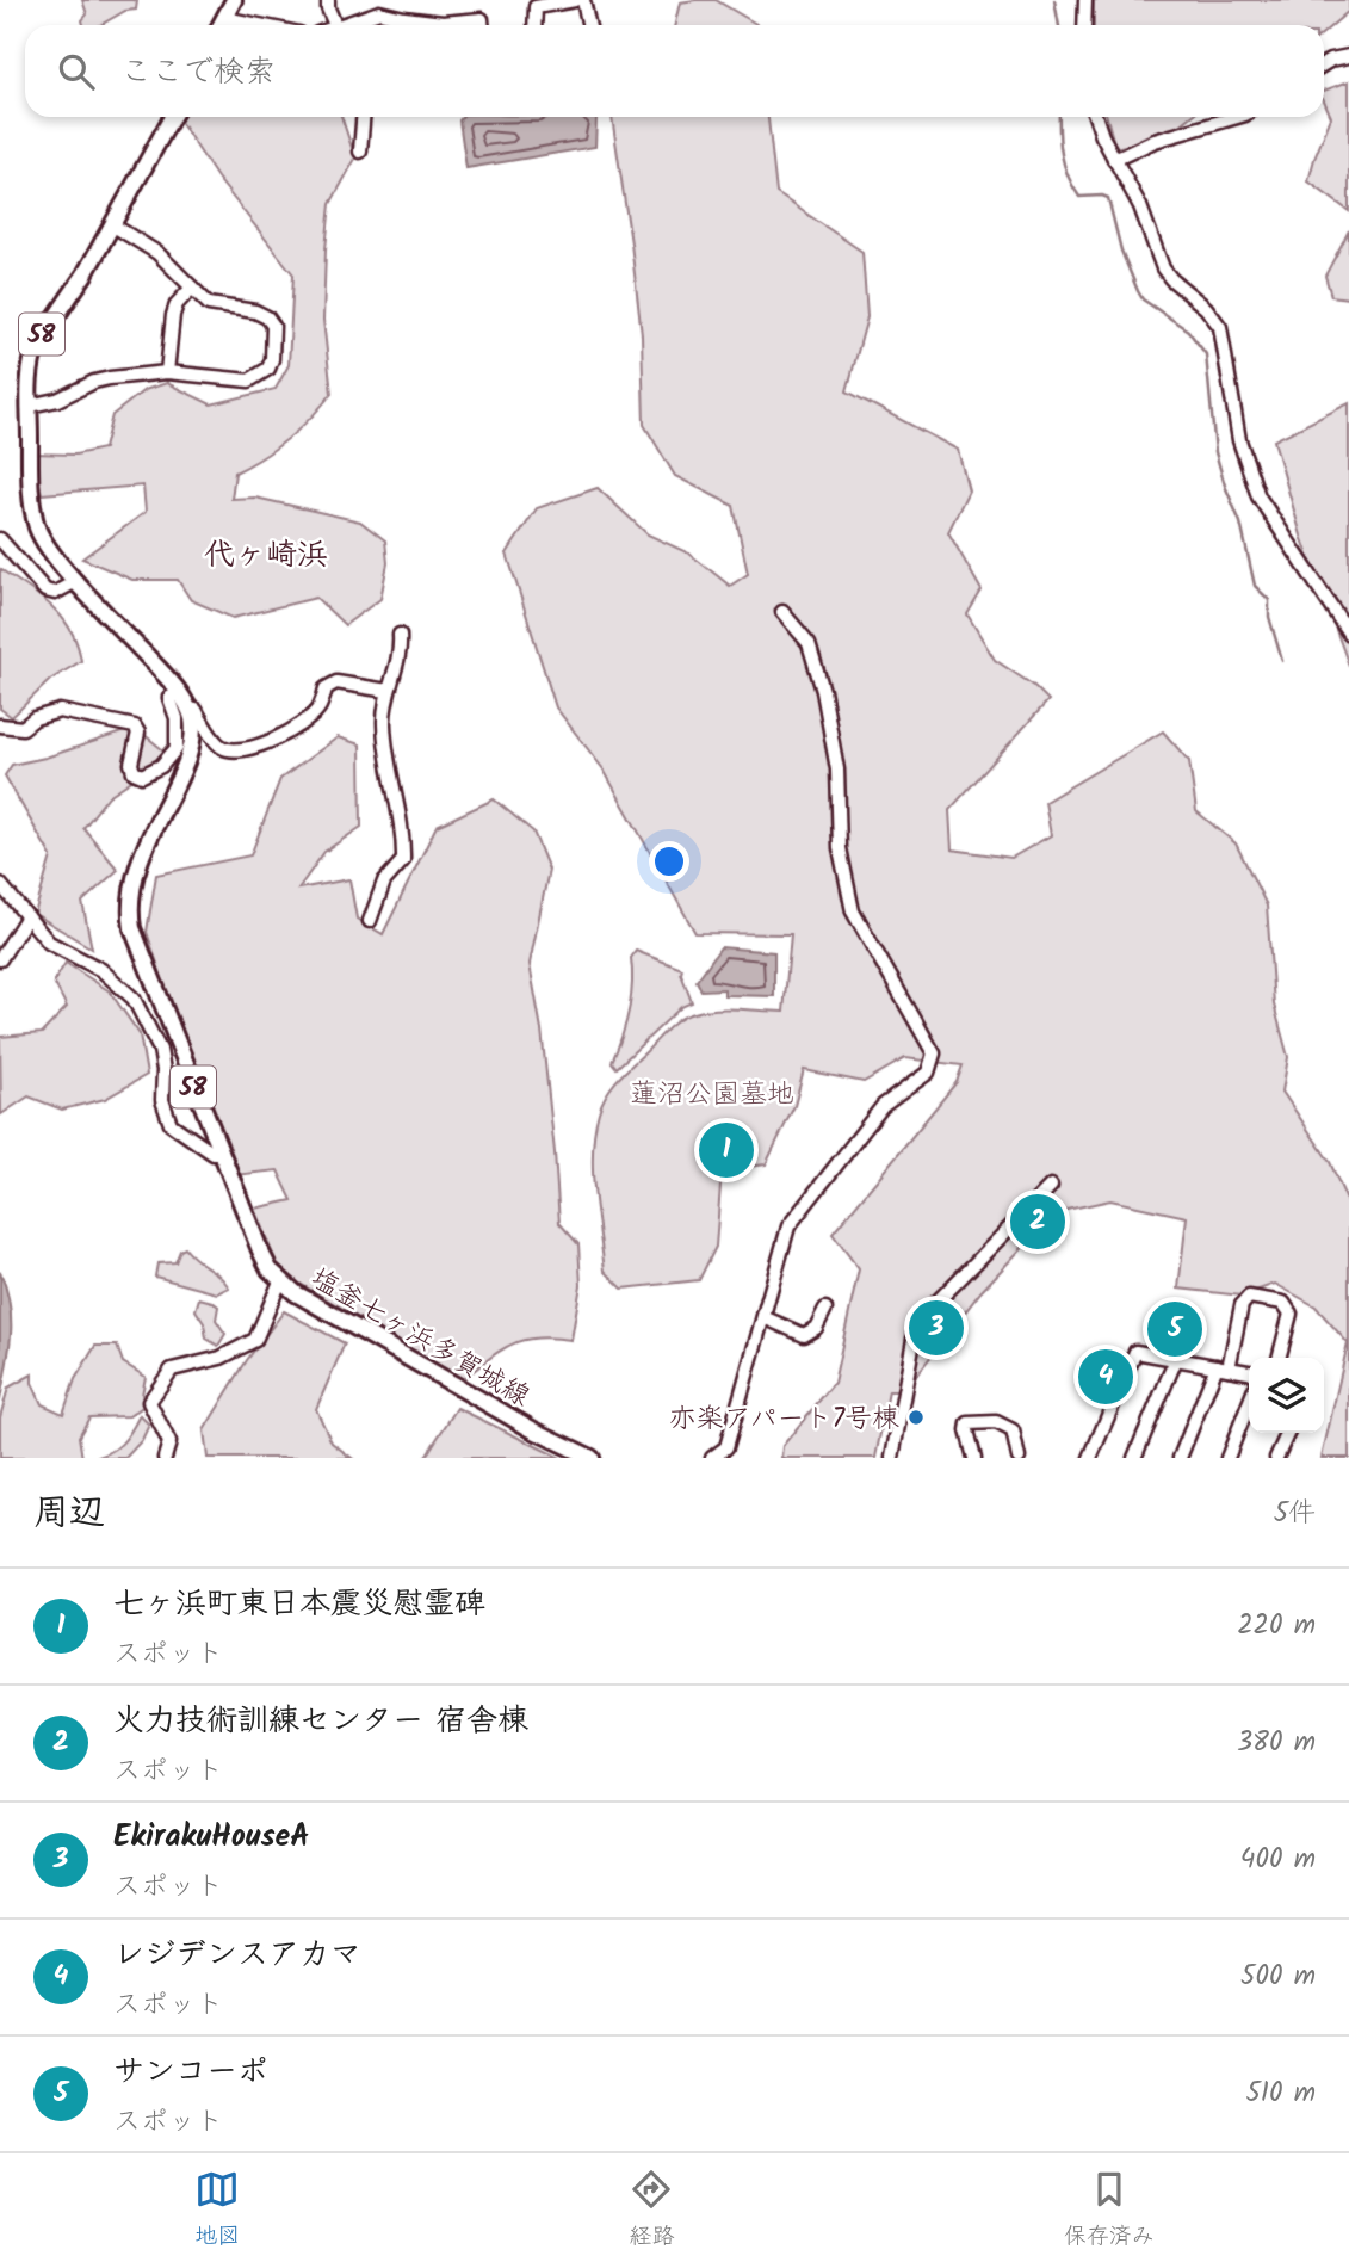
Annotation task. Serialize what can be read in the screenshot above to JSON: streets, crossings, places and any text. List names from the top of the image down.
{
  "streets": {
    "main road": ["58", "塩釜七ヶ浜多賀城線"]
  },
  "districts": ["代ヶ崎浜"],
  "parks": ["蓮沼公園墓地"],
  "places": ["亦楽アパート7号棟"],
  "page": {
    "search": "ここで検索",
    "pins": [
      "1",
      "2",
      "3",
      "5",
      "4"
    ],
    "heading": ["周辺", "5件"],
    "list": [
      {
        "mark": "1",
        "name": "七ヶ浜町東日本震災慰霊碑",
        "note": "スポット",
        "value": "220 m"
      },
      {
        "mark": "2",
        "name": "火力技術訓練センター 宿舎棟",
        "note": "スポット",
        "value": "380 m"
      },
      {
        "mark": "3",
        "name": "EkirakuHouseA",
        "note": "スポット",
        "value": "400 m"
      },
      {
        "mark": "4",
        "name": "レジデンスアカマ",
        "note": "スポット",
        "value": "500 m"
      },
      {
        "mark": "5",
        "name": "サンコーポ",
        "note": "スポット",
        "value": "510 m"
      }
    ],
    "nav": ["地図", "経路", "保存済み"]
  }
}
